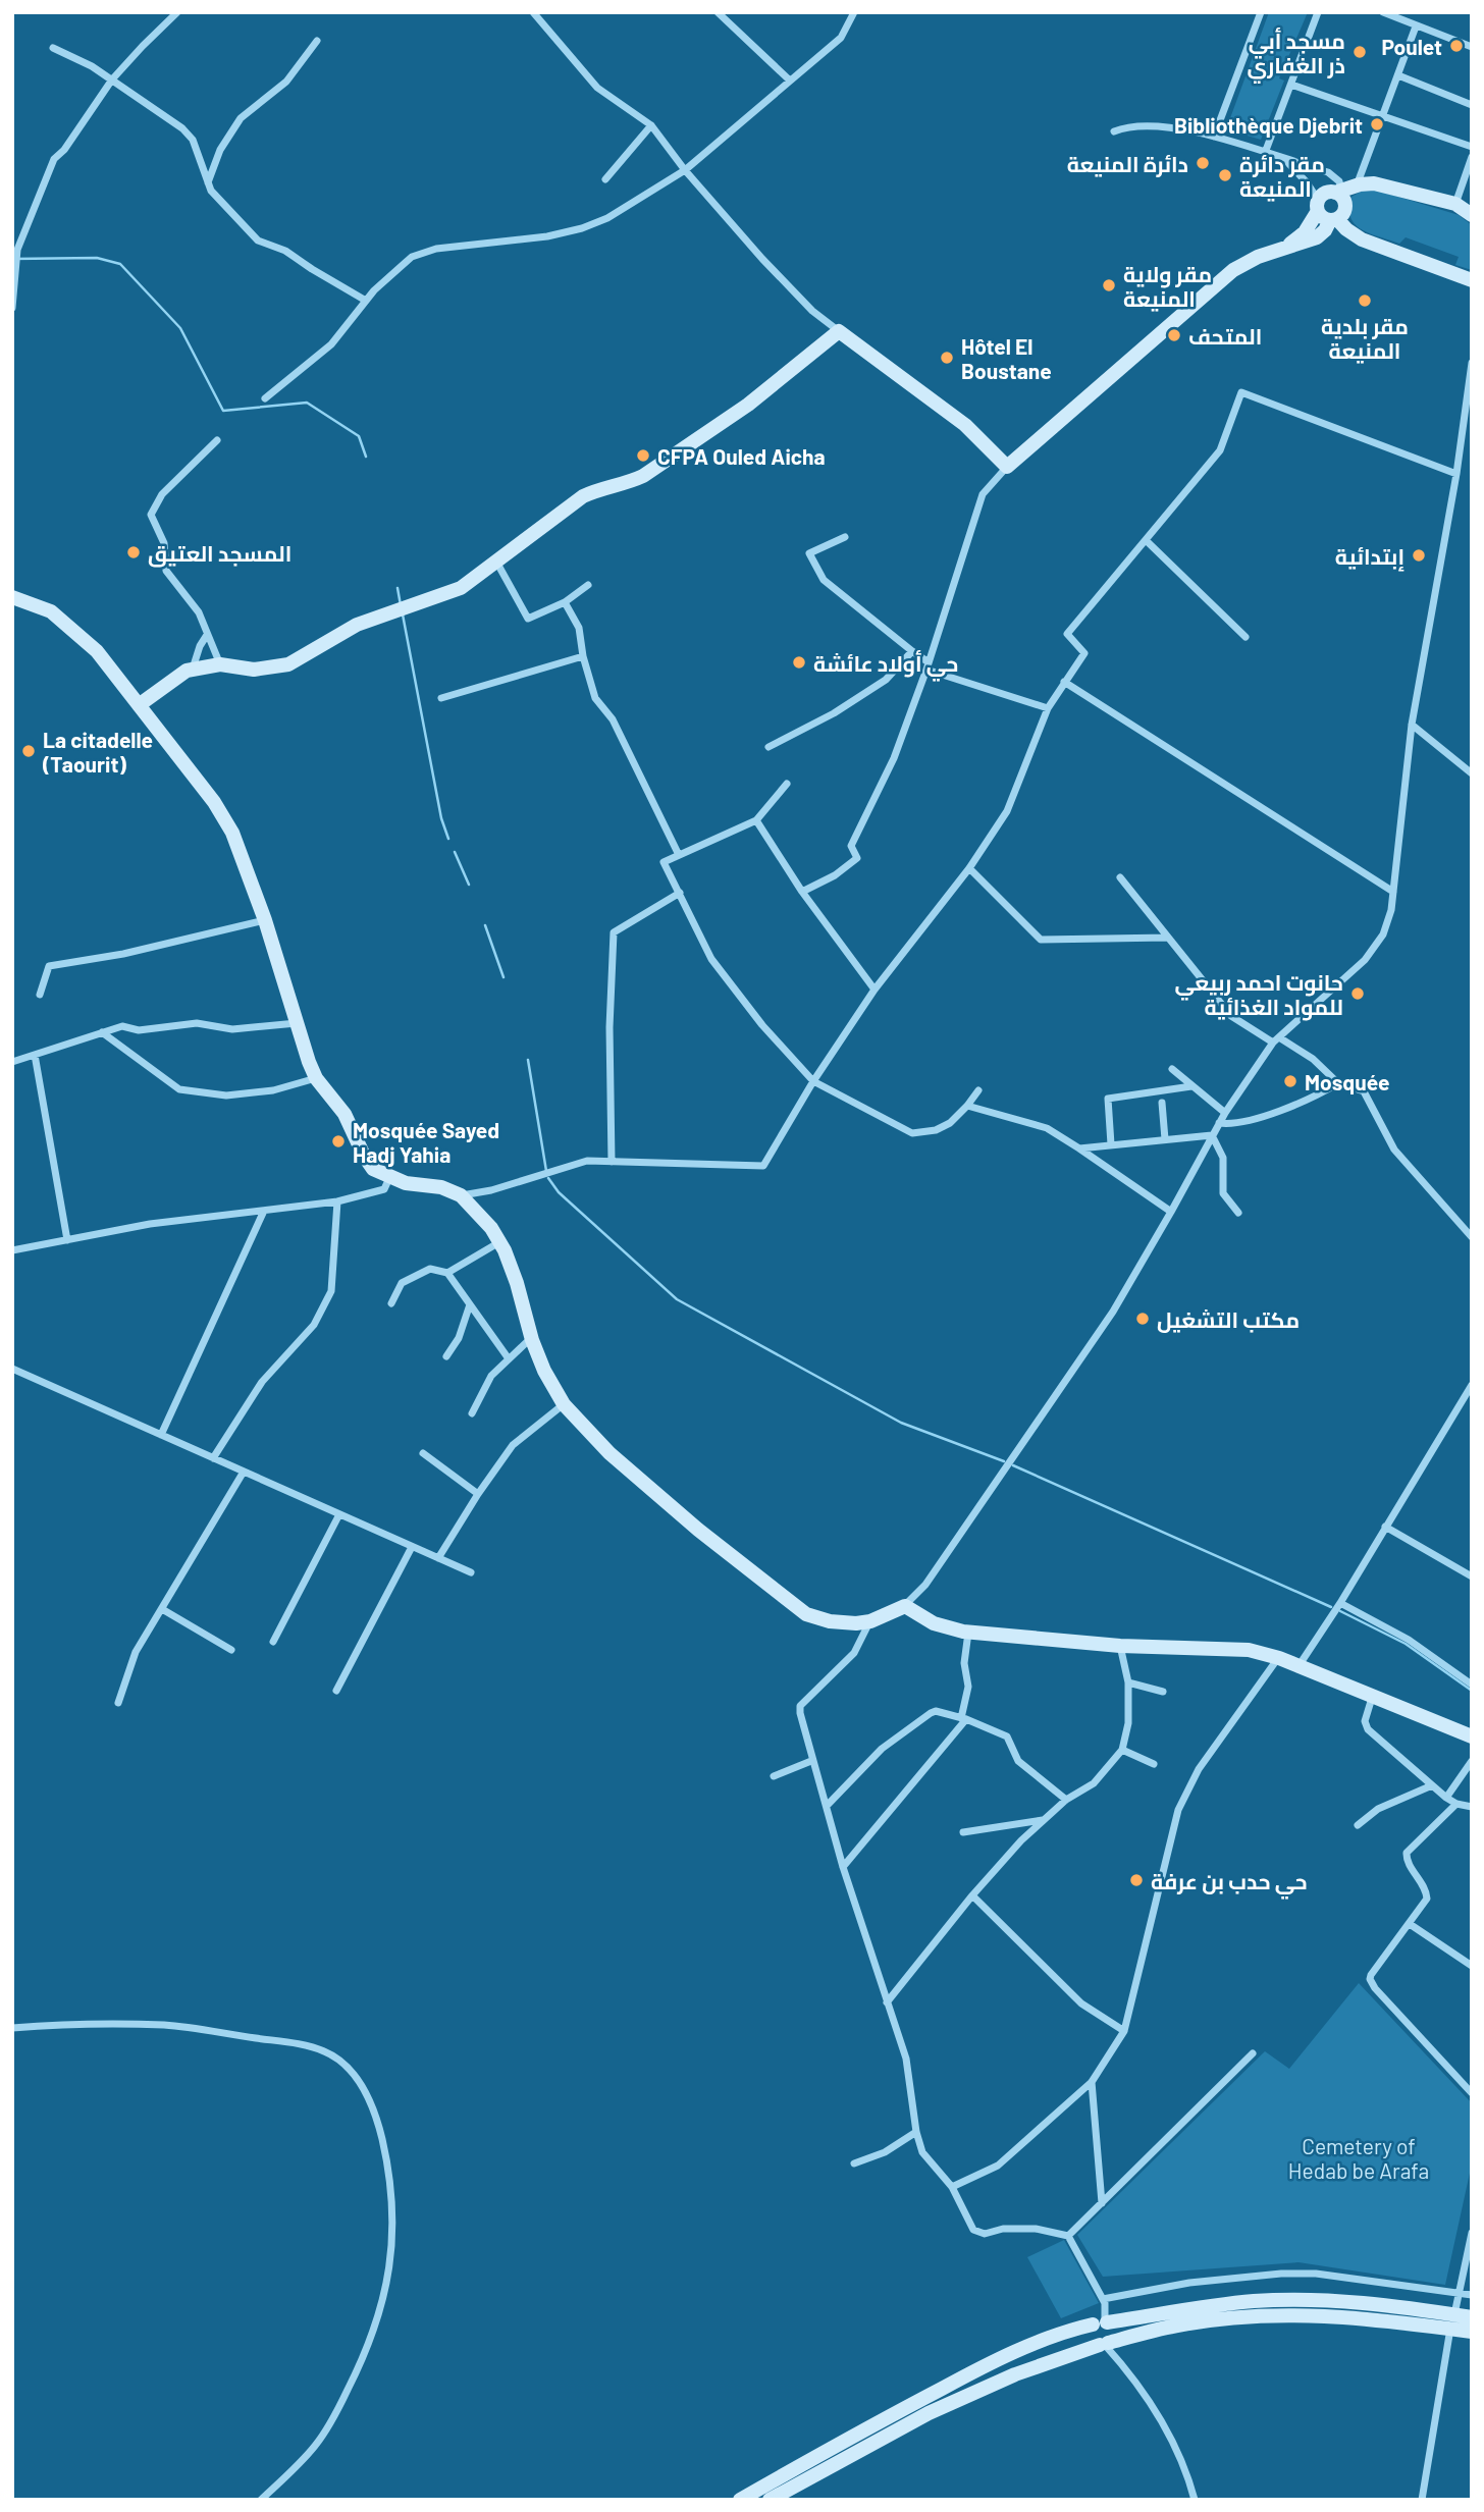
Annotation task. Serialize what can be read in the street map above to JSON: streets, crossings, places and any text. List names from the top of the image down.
{
  "parks": ["Cemetery of Hedab be Arafa"],
  "places": [
    "Poulet",
    "مسجد أبي ذر الغفاري",
    "Bibliothèque Djebrit",
    "دائرة المنيعة",
    "مقر دائرة المنيعة",
    "مقر ولاية المنيعة",
    "مقر بلدية المنيعة",
    "المتحف",
    "Hôtel El Boustane",
    "CFPA Ouled Aicha",
    "المسجد العتيق",
    "إبتدائية",
    "حي أولاد عائشة",
    "La citadelle (Taourit)",
    "حانوت احمد ربيعي للمواد الغذائية",
    "Mosquée",
    "Mosquée Sayed Hadj Yahia",
    "مكتب التشغيل",
    "حي حدب بن عرفة"
  ]
}
